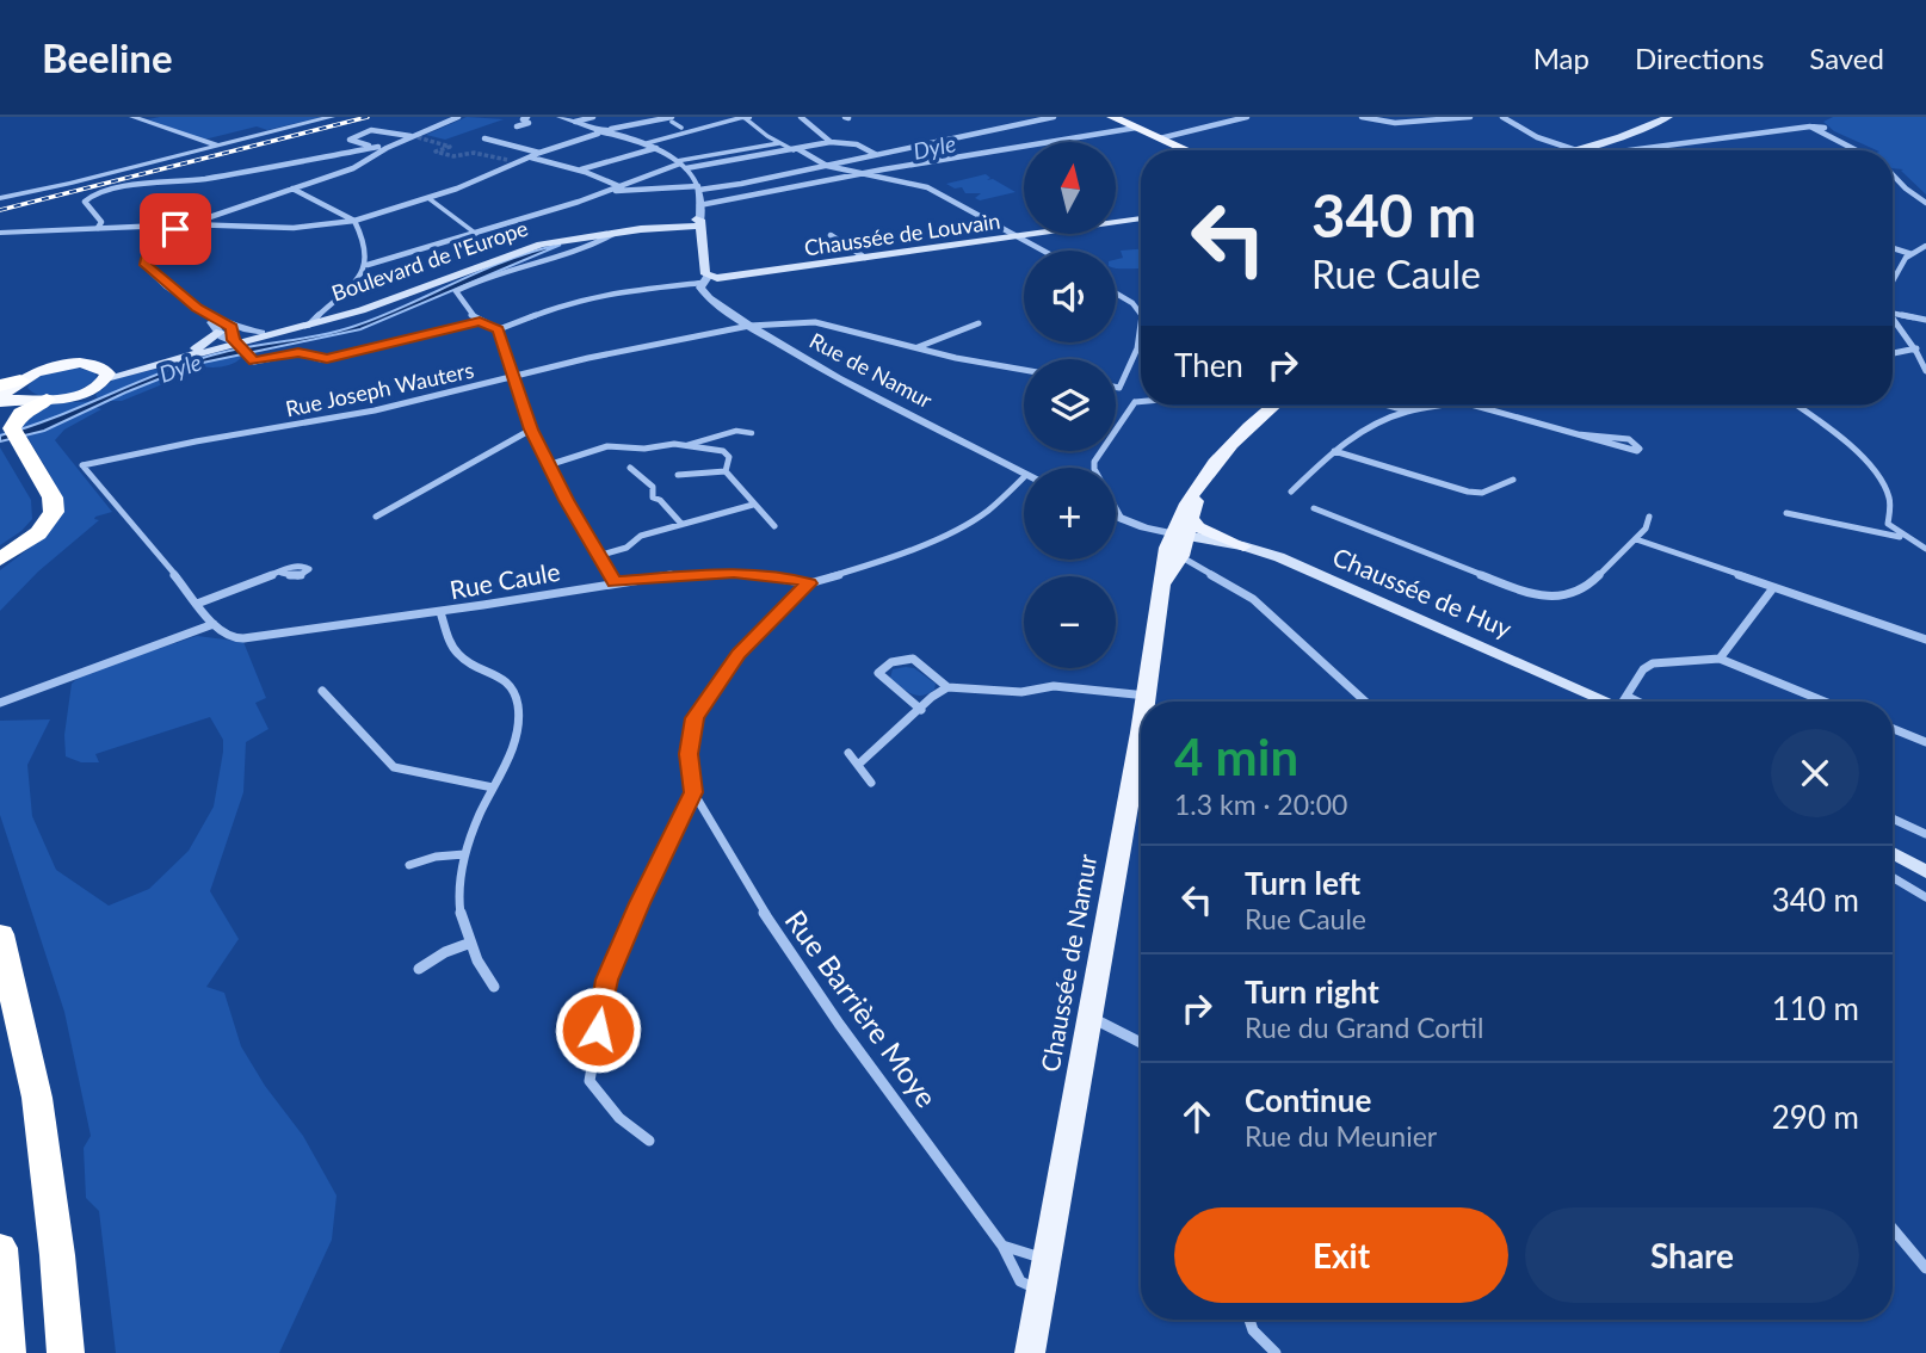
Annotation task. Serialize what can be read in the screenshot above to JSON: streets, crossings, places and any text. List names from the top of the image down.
{
  "streets": {
    "highway": ["Boulevard de l'Europe"],
    "main road": ["Chaussée de Louvain", "Chaussée de Huy", "Chaussée de Namur"],
    "street": [
      "Rue de Namur",
      "Rue Joseph Wauters",
      "Rue Caule",
      "Rue Barrière Moye"
    ]
  },
  "crossings": [
    ["Chaussée de Louvain", "Rue de Namur"],
    ["Rue de Namur", "Rue Joseph Wauters"],
    ["Rue Joseph Wauters", "Rue Caule"],
    ["Chaussée de Namur", "Rue Barrière Moye"]
  ],
  "water": ["Dyle"],
  "north": "top",
  "page": {
    "header": "Beeline",
    "nav": ["Map", "Directions", "Saved"],
    "map_buttons": ["+", "−"],
    "turn": ["340 m", "Rue Caule"],
    "then": "Then",
    "heading": ["4 min", "1.3 km · 20:00"],
    "list": [
      {
        "name": "Turn left",
        "note": "Rue Caule",
        "value": "340 m"
      },
      {
        "name": "Turn right",
        "note": "Rue du Grand Cortil",
        "value": "110 m"
      },
      {
        "name": "Continue",
        "note": "Rue du Meunier",
        "value": "290 m"
      }
    ],
    "buttons": ["Exit", "Share"]
  }
}
